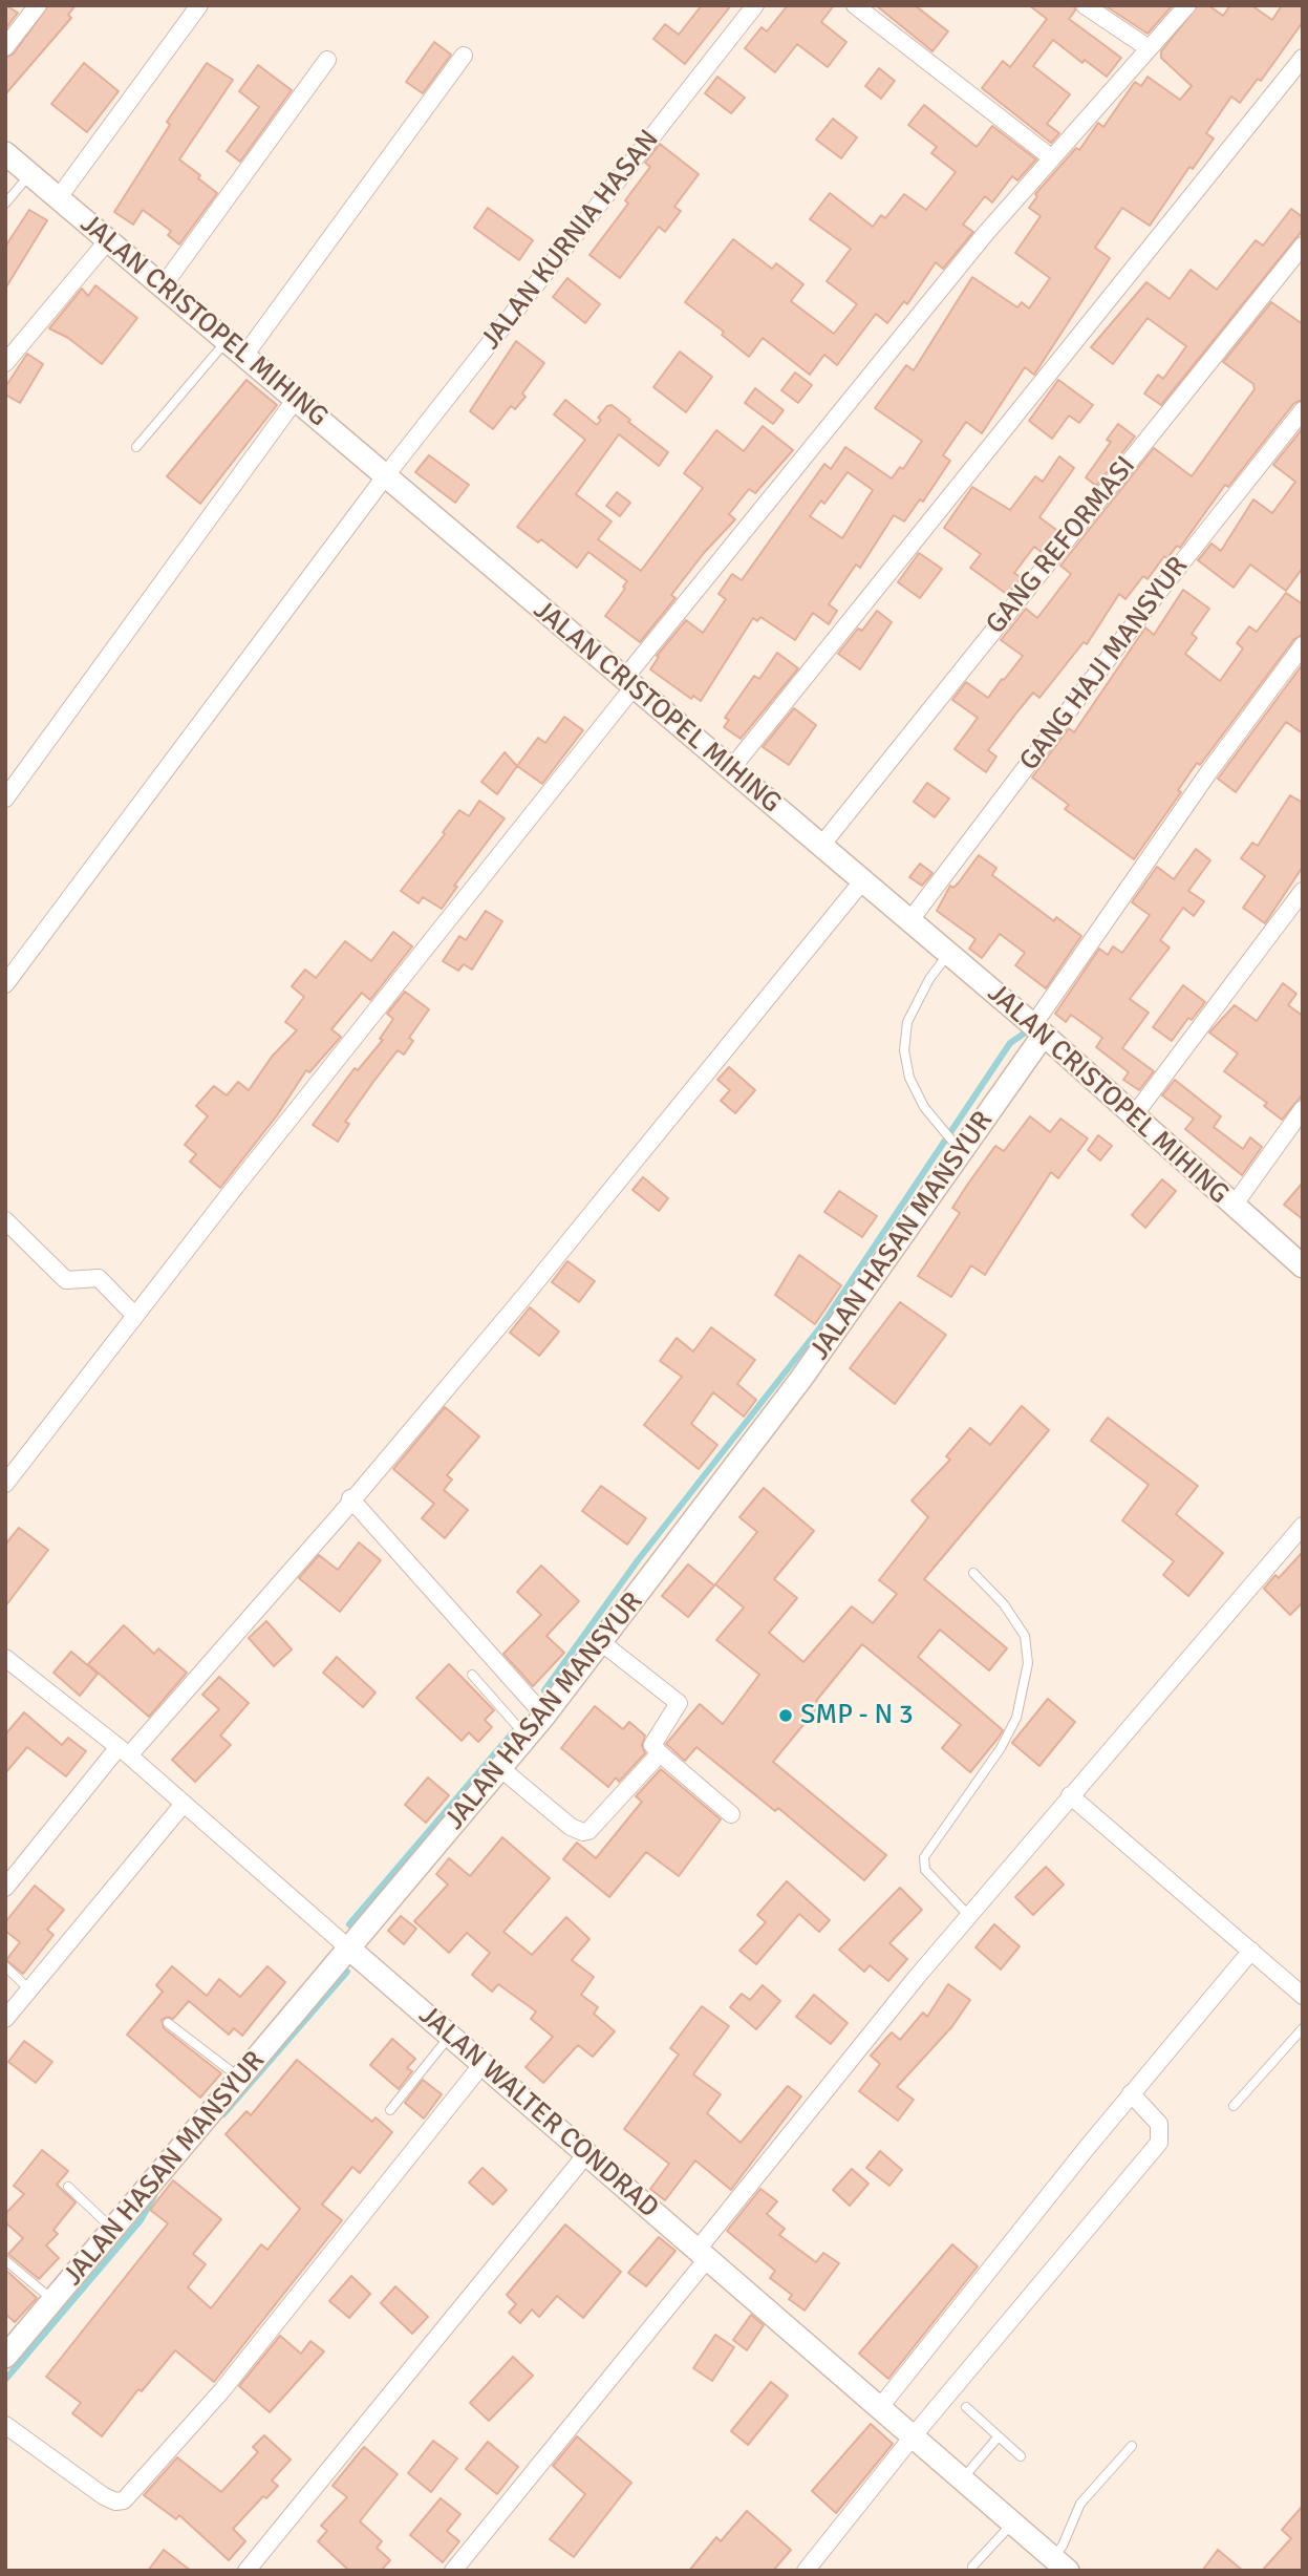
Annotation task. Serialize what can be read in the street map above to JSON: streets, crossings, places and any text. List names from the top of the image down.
{
  "streets": {
    "street": [
      "JALAN KURNIA HASAN",
      "JALAN CRISTOPEL MIHING",
      "GANG REFORMASI",
      "GANG HAJI MANSYUR",
      "JALAN HASAN MANSYUR",
      "JALAN WALTER CONDRAD"
    ]
  },
  "crossings": [
    ["JALAN KURNIA HASAN", "JALAN CRISTOPEL MIHING"],
    ["JALAN CRISTOPEL MIHING", "GANG REFORMASI"],
    ["JALAN CRISTOPEL MIHING", "GANG HAJI MANSYUR"],
    ["JALAN CRISTOPEL MIHING", "JALAN HASAN MANSYUR"],
    ["JALAN HASAN MANSYUR", "JALAN WALTER CONDRAD"]
  ],
  "places": ["SMP - N 3"]
}
